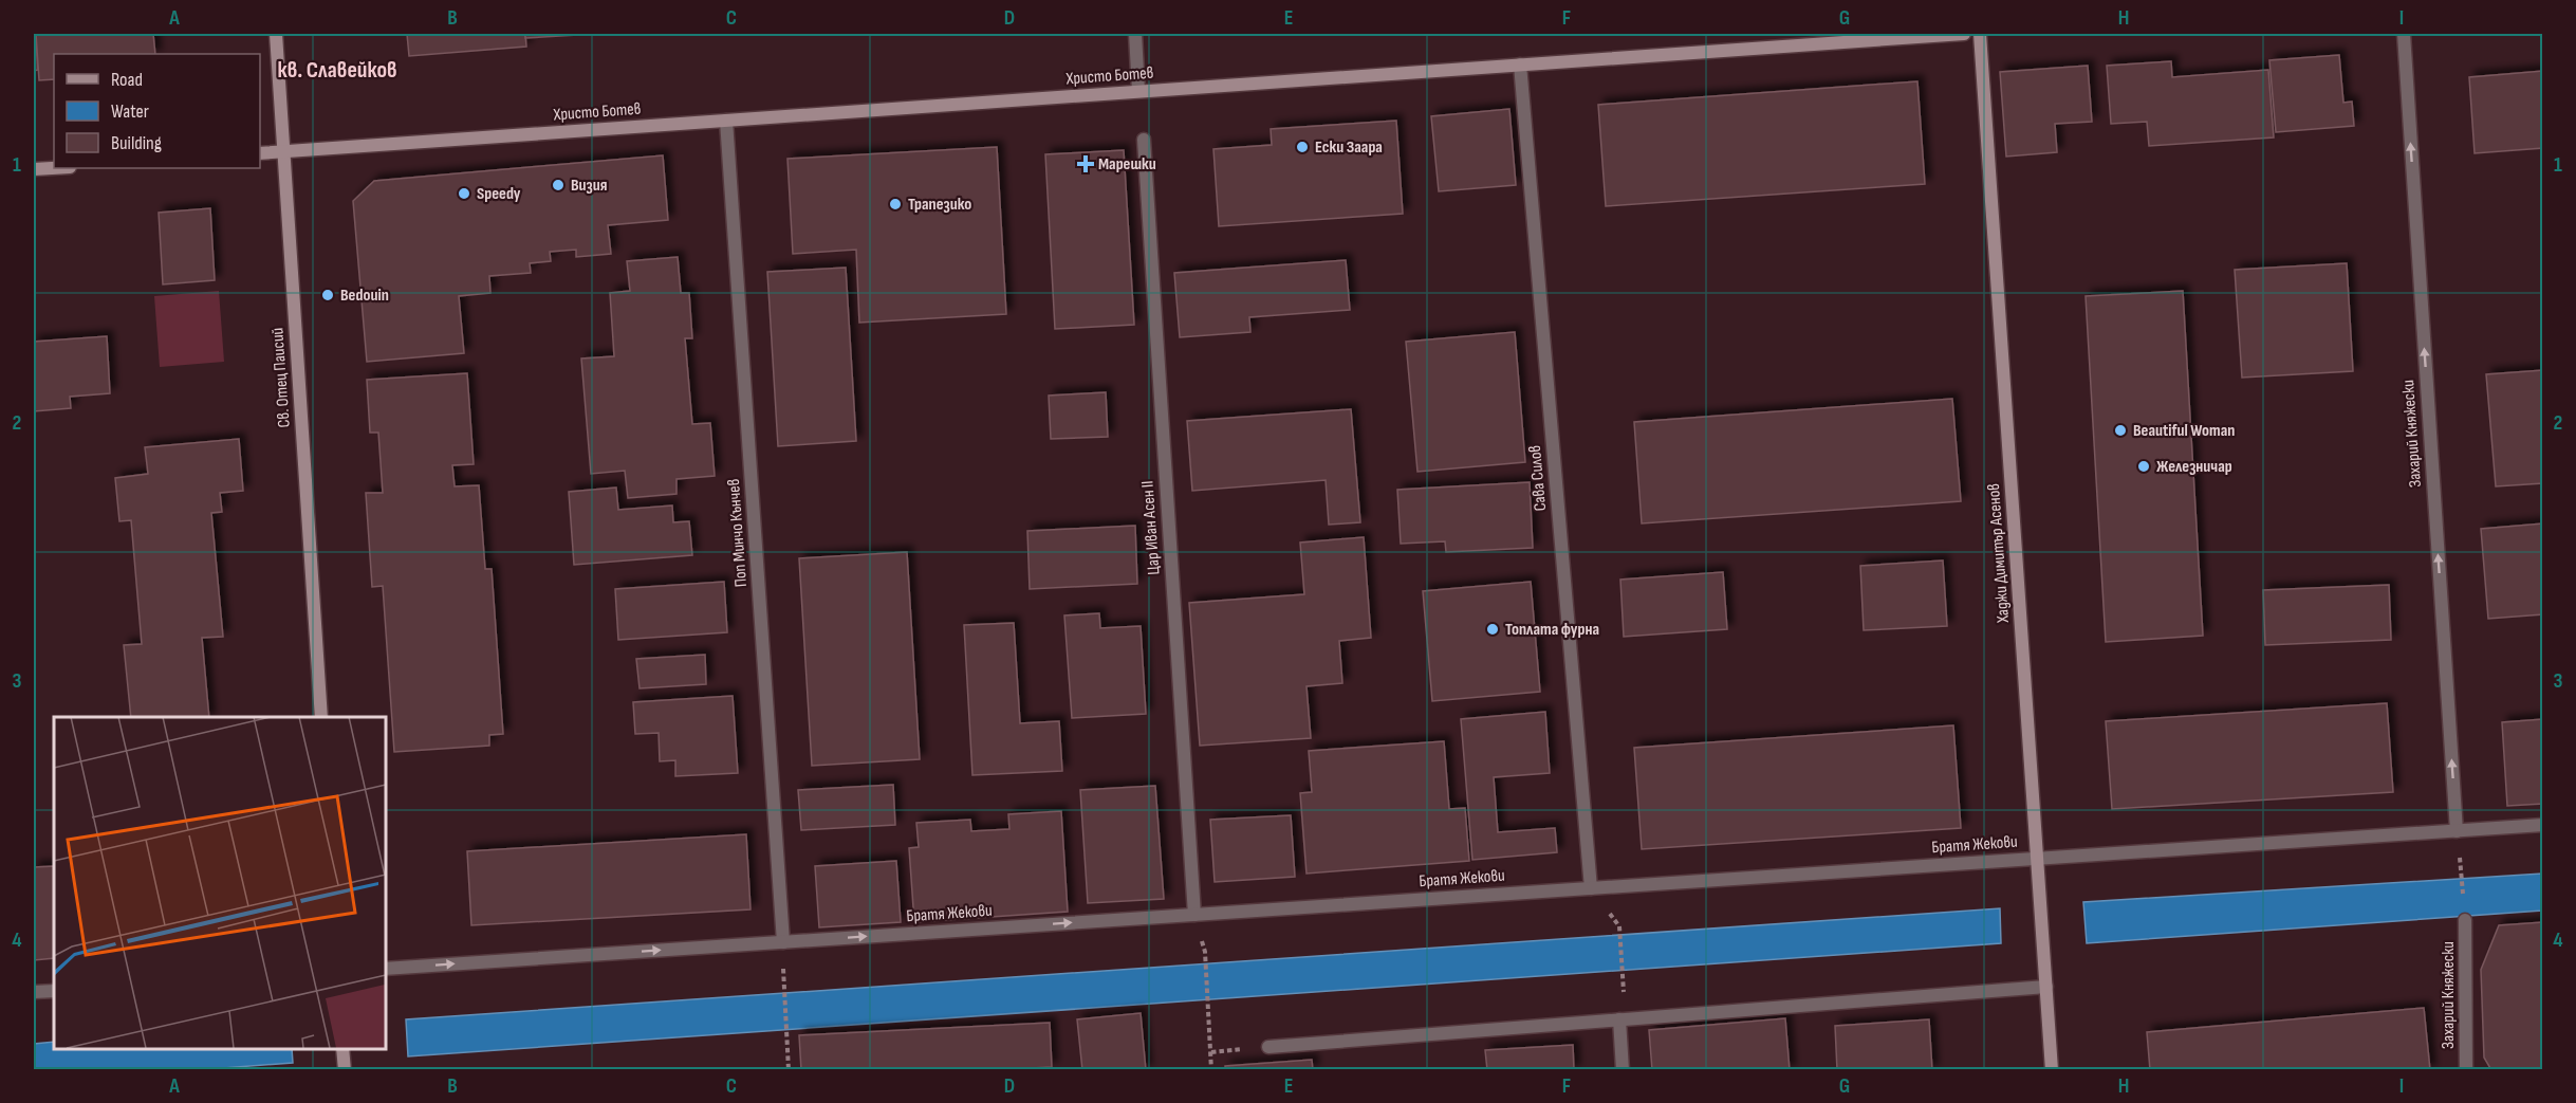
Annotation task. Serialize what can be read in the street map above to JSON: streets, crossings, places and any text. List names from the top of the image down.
{
  "streets": {
    "street": [
      "Христо Ботев",
      "Св. Отец Паисий",
      "Захарий Княжески",
      "Сава Силов",
      "Цар Иван Асен II",
      "Поп Минчо Кънчев",
      "Хаджи Димитър Асенов",
      "Братя Жекови"
    ]
  },
  "crossings": [
    ["Христо Ботев", "Св. Отец Паисий"],
    ["Христо Ботев", "Сава Силов"],
    ["Христо Ботев", "Поп Минчо Кънчев"],
    ["Захарий Княжески", "Братя Жекови"],
    ["Сава Силов", "Братя Жекови"],
    ["Цар Иван Асен II", "Братя Жекови"],
    ["Поп Минчо Кънчев", "Братя Жекови"],
    ["Хаджи Димитър Асенов", "Братя Жекови"]
  ],
  "one_way": ["Захарий Княжески", "Братя Жекови"],
  "districts": ["кв. Славейков"],
  "places": {
    "other": [
      "Ески Заара",
      "Визия",
      "Speedy",
      "Трапезико",
      "Bedouin",
      "Beautiful Woman",
      "Железничар",
      "Топлата фурна"
    ],
    "health": ["Марешки"]
  },
  "legend": ["Road", "Water", "Building"],
  "grid": {
    "columns": [
      "A",
      "B",
      "C",
      "D",
      "E",
      "F",
      "G",
      "H",
      "I"
    ],
    "rows": [
      "1",
      "2",
      "3",
      "4"
    ]
  }
}
